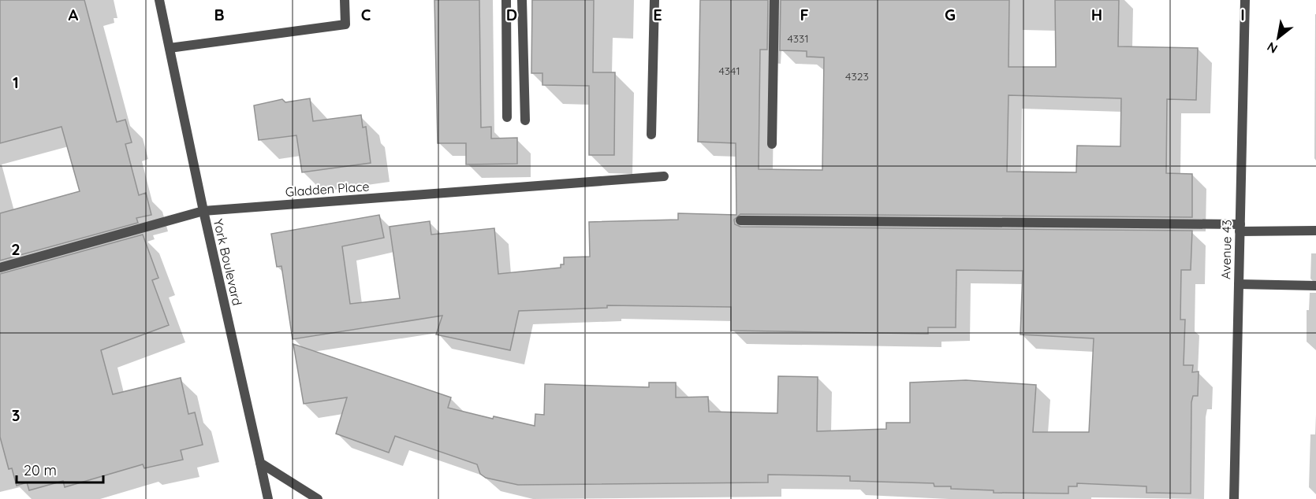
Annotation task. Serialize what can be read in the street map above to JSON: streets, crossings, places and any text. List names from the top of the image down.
{
  "streets": {
    "street": ["Gladden Place", "Avenue 43", "York Boulevard"]
  },
  "crossings": [
    ["Gladden Place", "York Boulevard"]
  ],
  "house_numbers": ["4331", "4341", "4323"],
  "scale_bar": "20 m",
  "north": "bottom left",
  "grid": {
    "columns": [
      "A",
      "B",
      "C",
      "D",
      "E",
      "F",
      "G",
      "H",
      "I"
    ],
    "rows": ["1", "2", "3"]
  }
}
